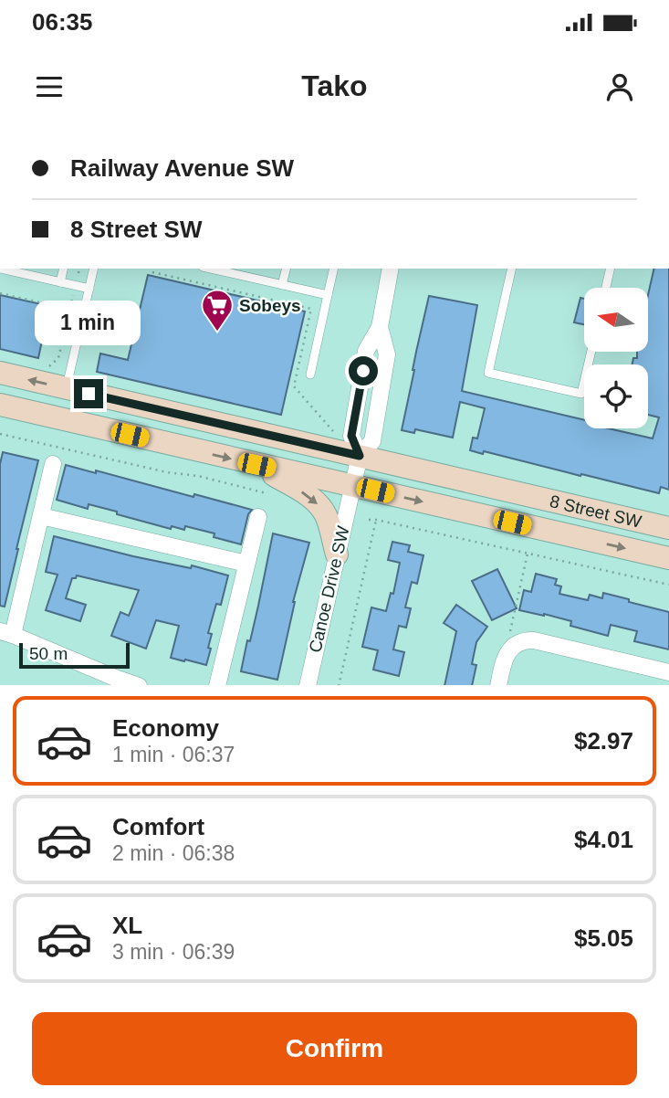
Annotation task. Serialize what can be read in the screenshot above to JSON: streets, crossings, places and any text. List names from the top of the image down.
{
  "streets": {
    "main road": ["8 Street SW"],
    "street": ["Canoe Drive SW"]
  },
  "crossings": [
    ["8 Street SW", "Canoe Drive SW"]
  ],
  "places": {
    "supermarket": ["Sobeys"]
  },
  "scale_bar": "50 m",
  "north": "left",
  "page": {
    "status": "06:35",
    "header": "Tako",
    "banner": ["Railway Avenue SW", "8 Street SW"],
    "bubble": "1 min",
    "scale": "50 m",
    "list": [
      {
        "name": "Economy",
        "note": "1 min · 06:37",
        "value": "$2.97"
      },
      {
        "name": "Comfort",
        "note": "2 min · 06:38",
        "value": "$4.01"
      },
      {
        "name": "XL",
        "note": "3 min · 06:39",
        "value": "$5.05"
      }
    ],
    "buttons": "Confirm"
  }
}
